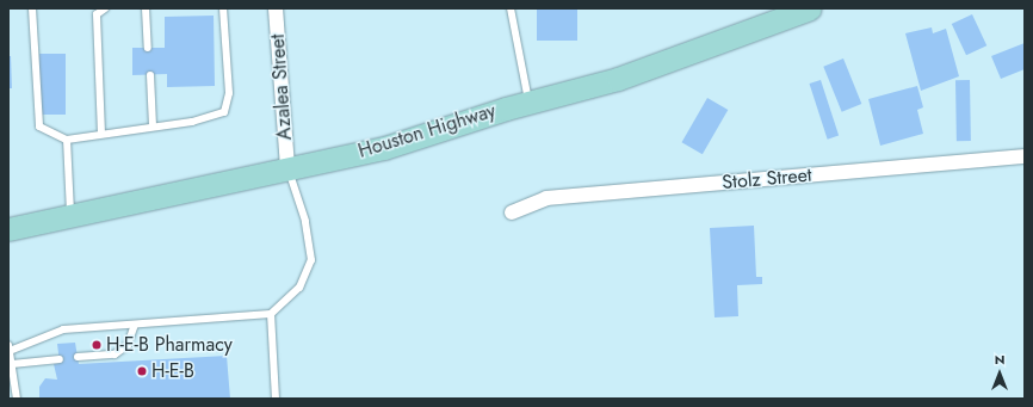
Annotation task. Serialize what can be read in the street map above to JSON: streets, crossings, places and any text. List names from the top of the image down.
{
  "streets": {
    "main road": ["Houston Highway"],
    "street": ["Azalea Street", "Stolz Street"]
  },
  "crossings": [
    ["Azalea Street", "Houston Highway"]
  ],
  "places": ["H-E-B Pharmacy", "H-E-B"],
  "north": "top"
}
